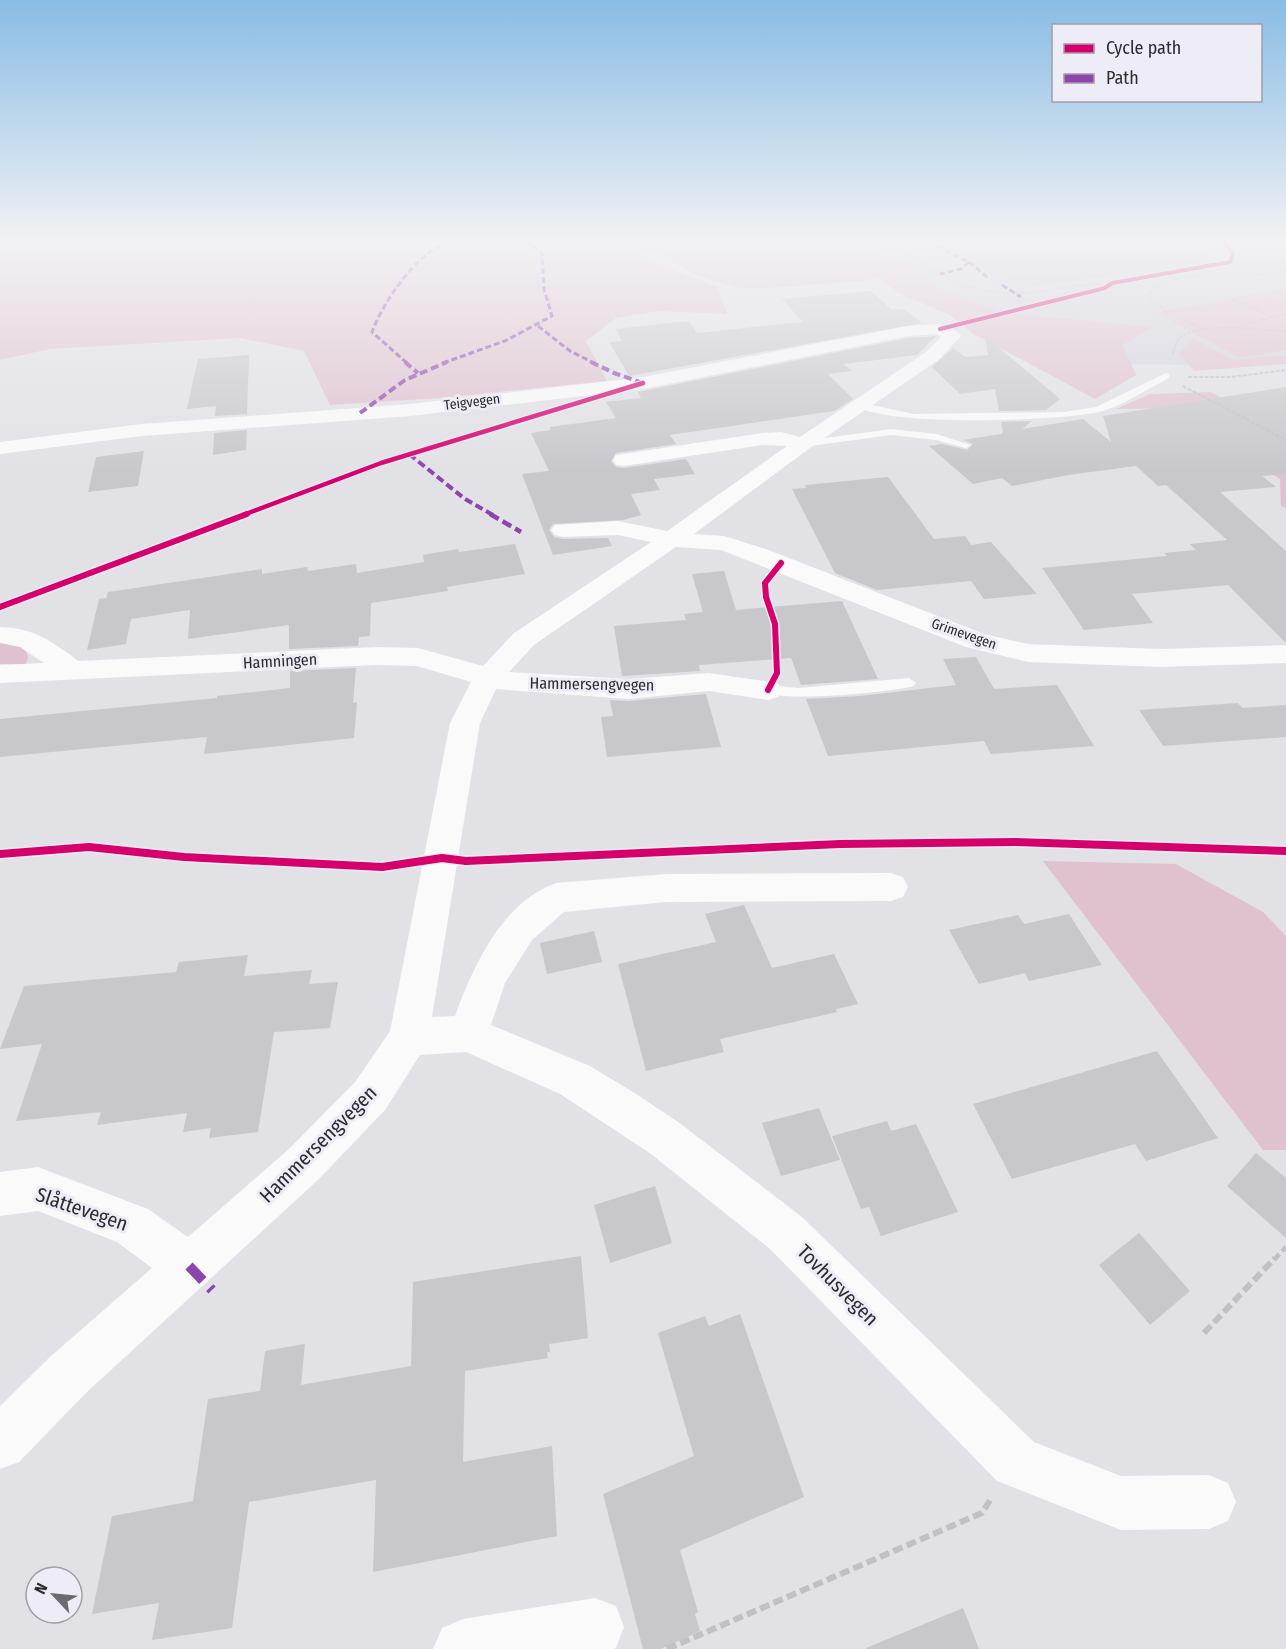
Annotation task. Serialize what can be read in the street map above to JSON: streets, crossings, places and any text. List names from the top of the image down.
{
  "streets": {
    "street": [
      "Teigvegen",
      "Grimevegen",
      "Hamningen",
      "Hammersengvegen",
      "Slåttevegen",
      "Tovhusvegen"
    ]
  },
  "crossings": [
    ["Teigvegen", "Hammersengvegen"],
    ["Grimevegen", "Hammersengvegen"],
    ["Hamningen", "Hammersengvegen"],
    ["Hammersengvegen", "Slåttevegen"],
    ["Hammersengvegen", "Tovhusvegen"]
  ],
  "legend": ["Cycle path", "Path"],
  "north": "top left"
}
